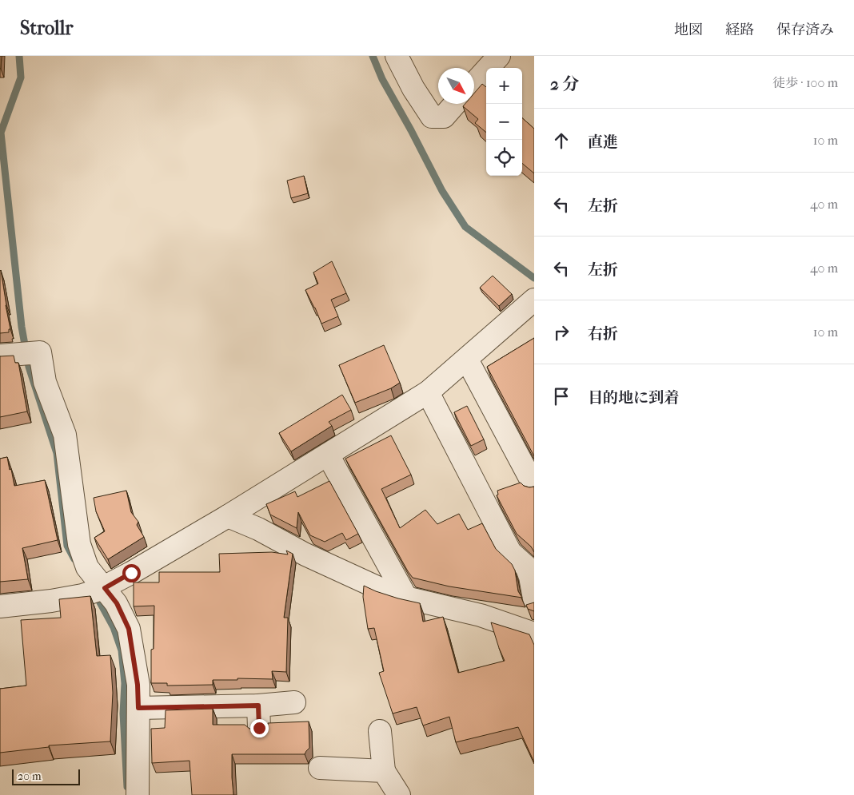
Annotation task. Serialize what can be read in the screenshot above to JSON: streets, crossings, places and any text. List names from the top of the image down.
{
  "scale_bar": "20 m",
  "north": "bottom right",
  "page": {
    "header": "Strollr",
    "nav": ["地図", "経路", "保存済み"],
    "heading": ["2 分", "徒歩 · 100 m"],
    "map_buttons": ["+", "−"],
    "list": [
      ["直進", "10 m"],
      ["左折", "40 m"],
      ["左折", "40 m"],
      ["右折", "10 m"],
      "目的地に到着"
    ],
    "scale": "20 m"
  }
}
